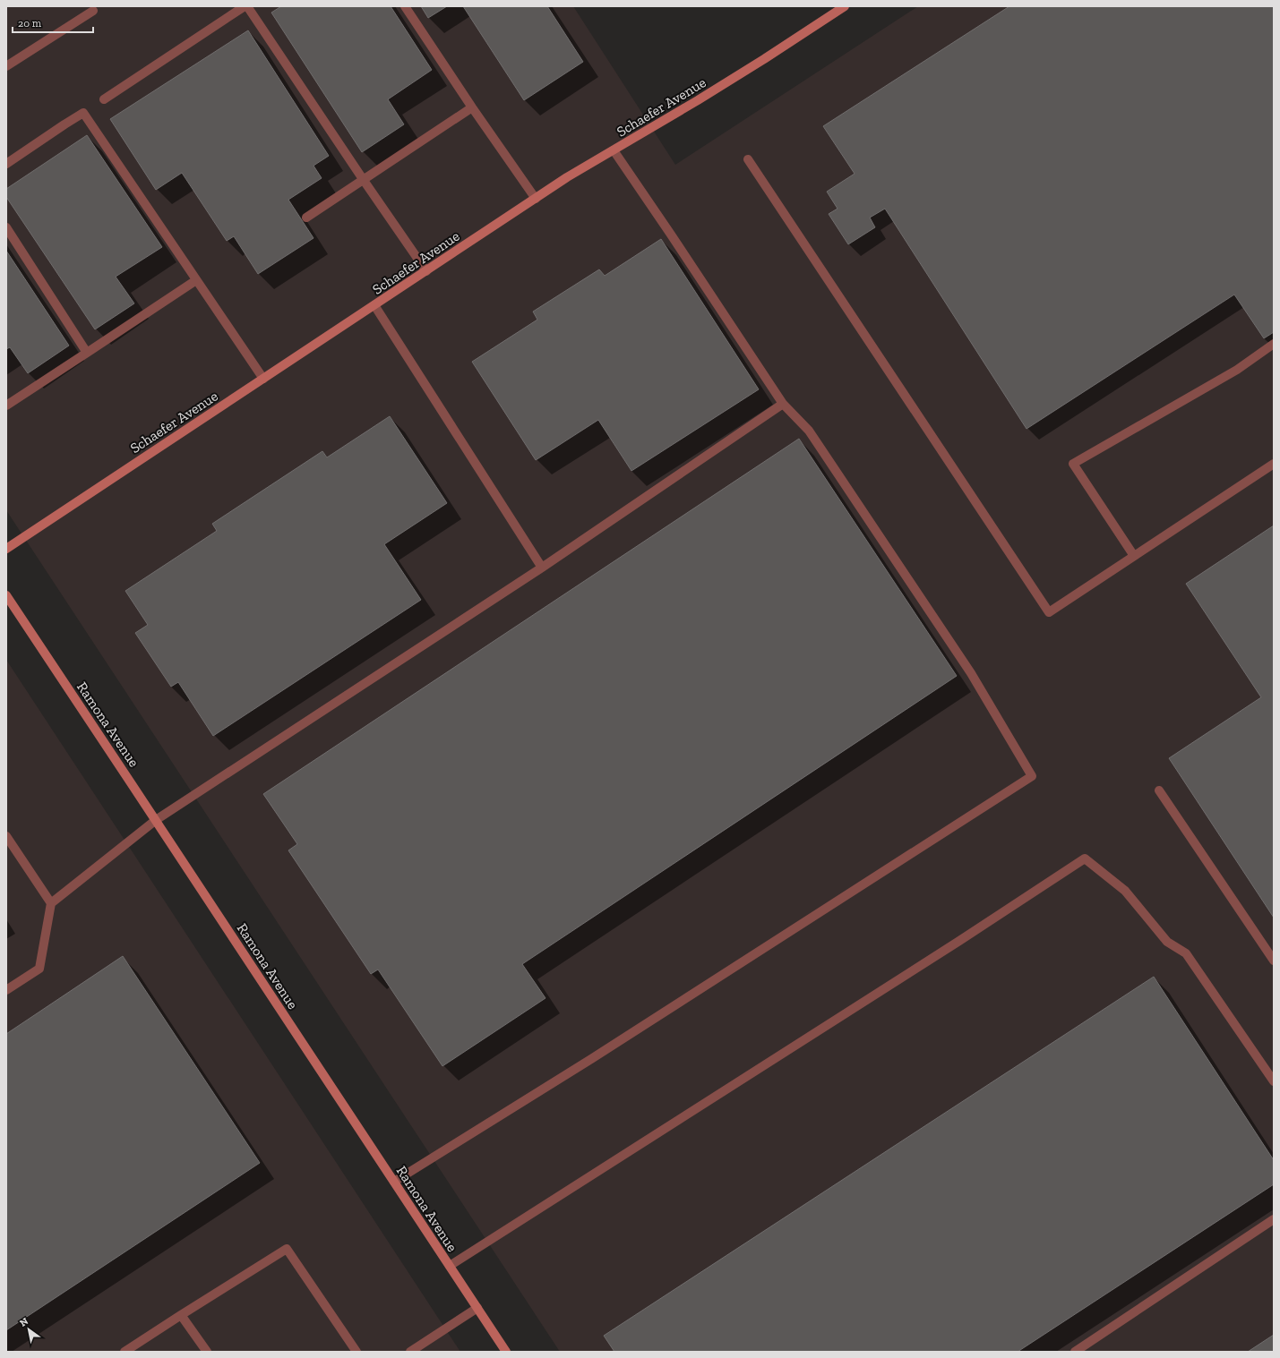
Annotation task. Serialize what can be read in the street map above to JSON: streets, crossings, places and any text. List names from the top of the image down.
{
  "streets": {
    "street": ["Schaefer Avenue", "Ramona Avenue"]
  },
  "scale_bar": "20 m",
  "north": "top left"
}
